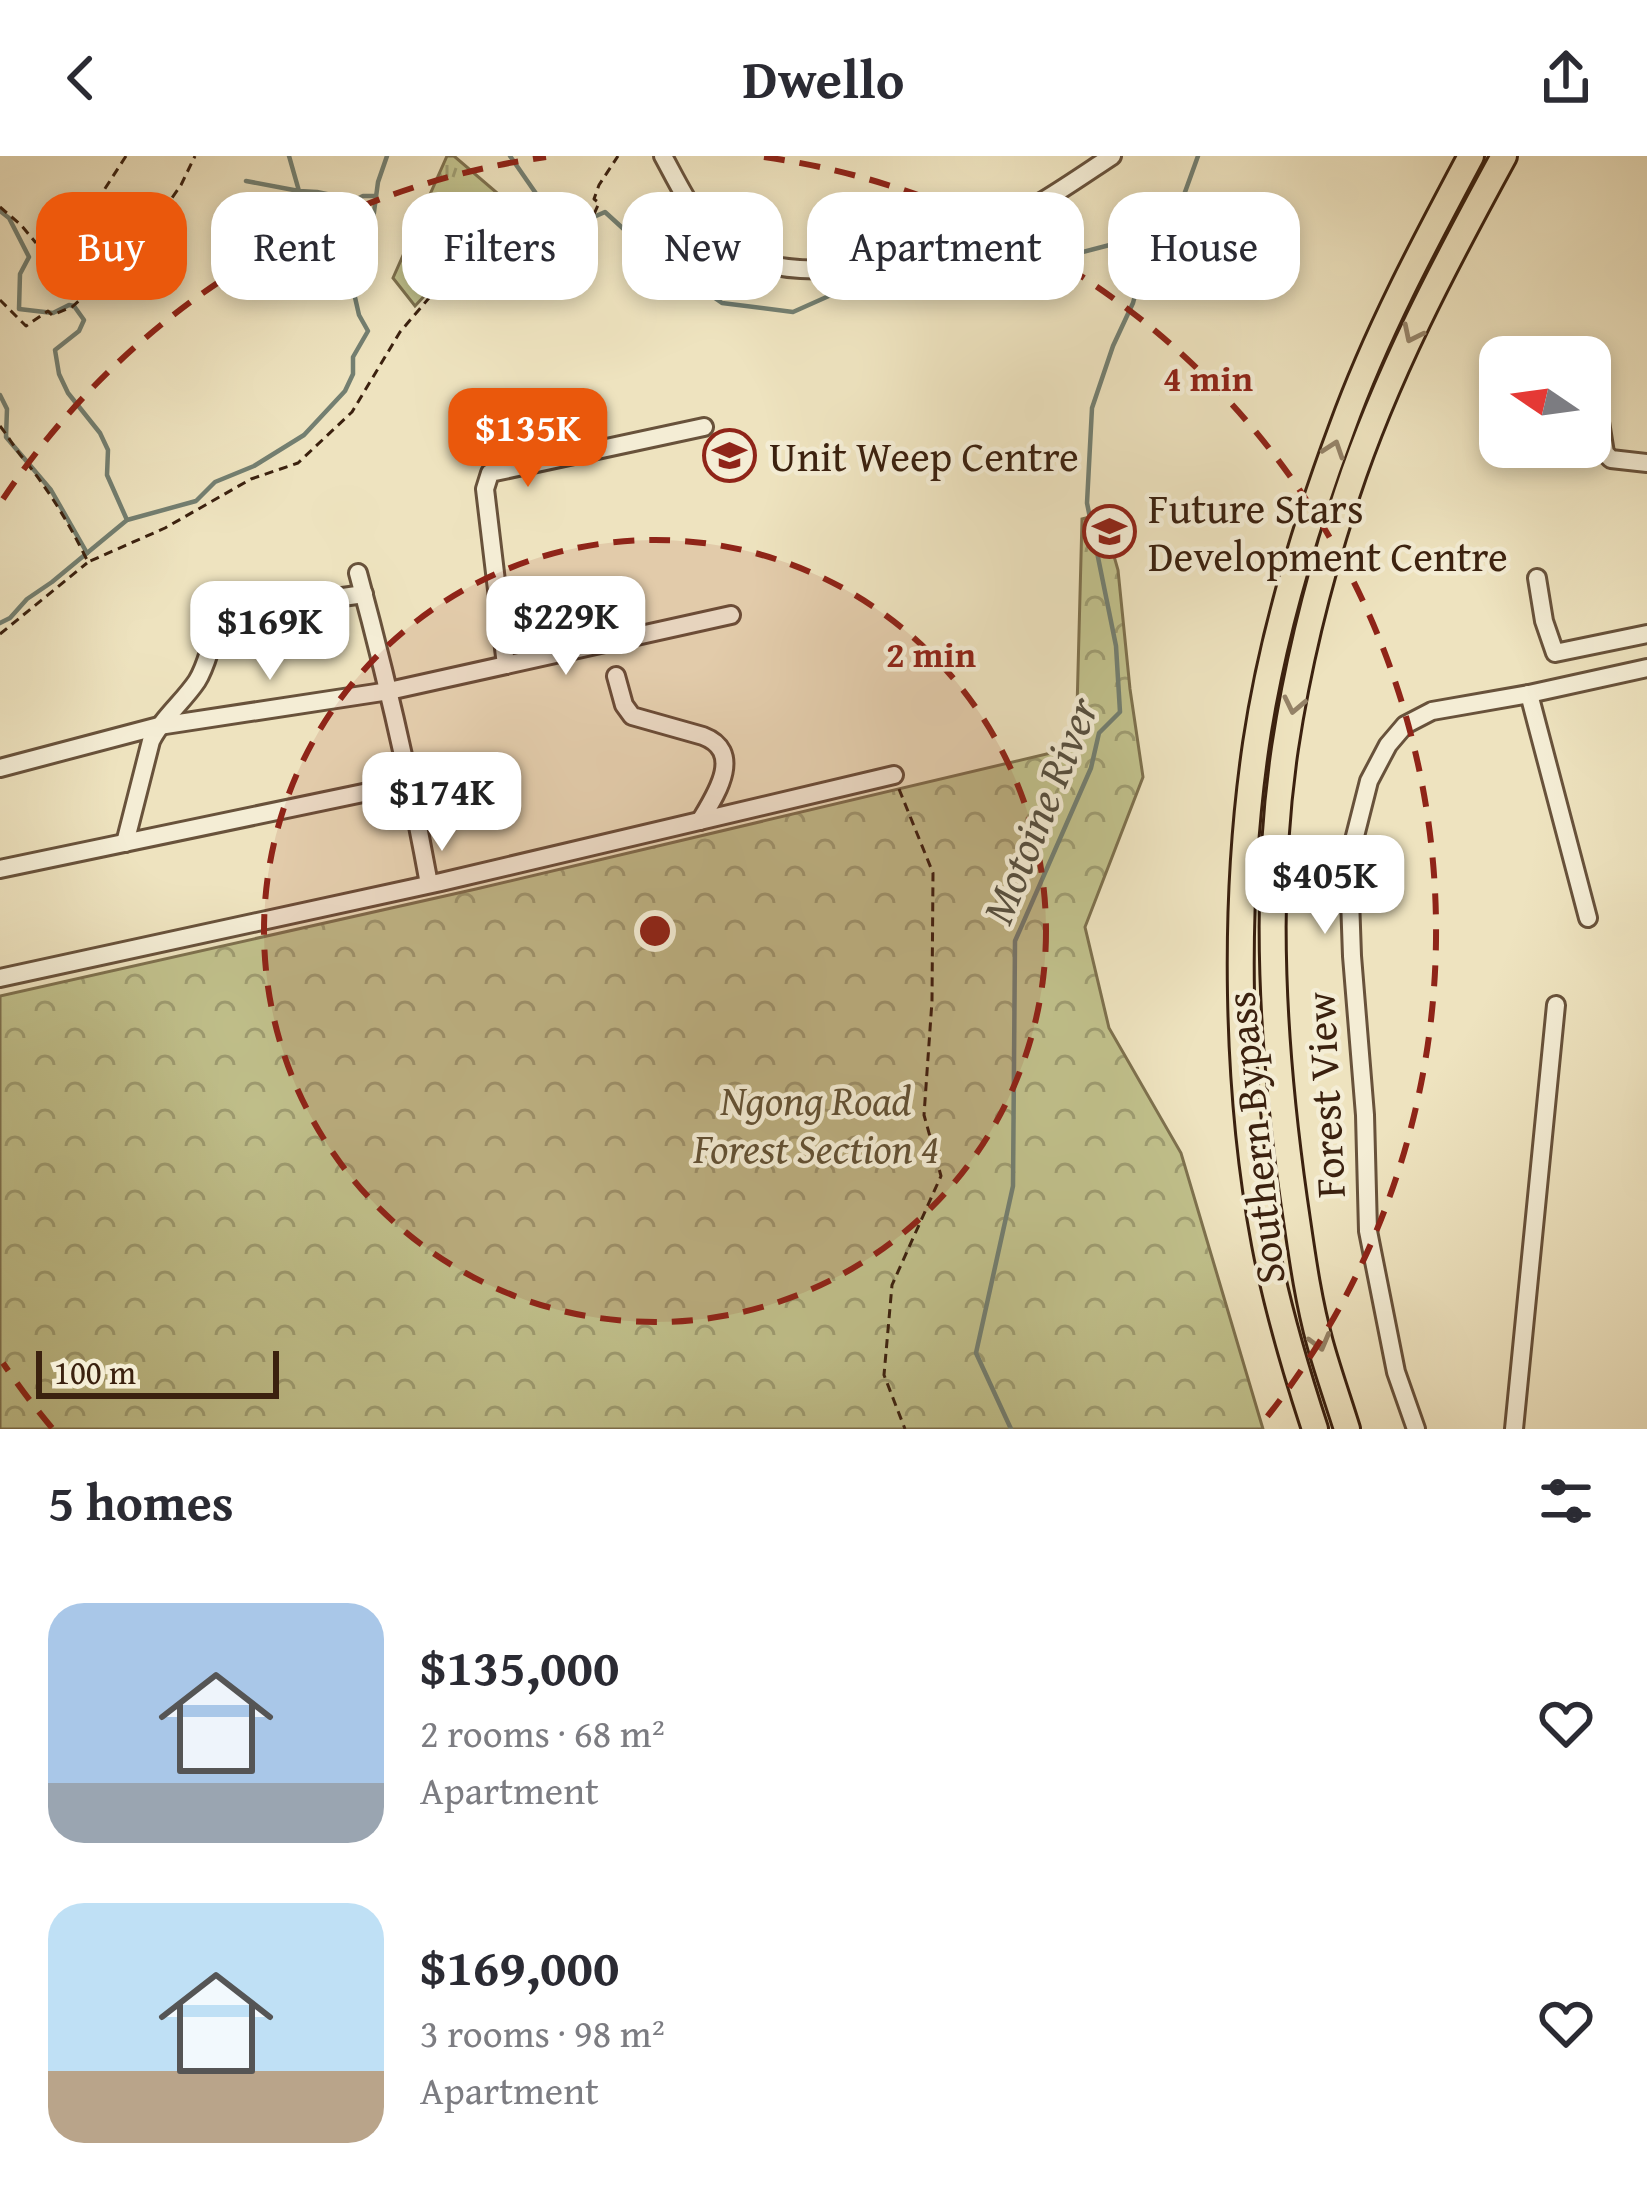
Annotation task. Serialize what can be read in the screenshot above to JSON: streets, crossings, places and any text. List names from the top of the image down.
{
  "streets": {
    "highway": ["Southern Bypass"],
    "street": ["Forest View"]
  },
  "water": ["Motoine River"],
  "parks": ["Ngong Road Forest Section 4"],
  "places": {
    "school or university": ["Unit Weep Centre", "Future Stars Development Centre"]
  },
  "scale_bar": "100 m",
  "north": "left",
  "page": {
    "header": "Dwello",
    "chip": [
      "Buy",
      "Rent",
      "Filters",
      "New",
      "Apartment",
      "House"
    ],
    "price": [
      "$135K",
      "$229K",
      "$169K",
      "$174K",
      "$405K"
    ],
    "scale": "100 m",
    "heading": "5 homes",
    "list": [
      {
        "name": "$135,000",
        "note": "2 rooms · 68 m² · Apartment"
      },
      {
        "name": "$169,000",
        "note": "3 rooms · 98 m² · Apartment"
      }
    ]
  },
  "rings": ["4 min", "2 min"]
}
